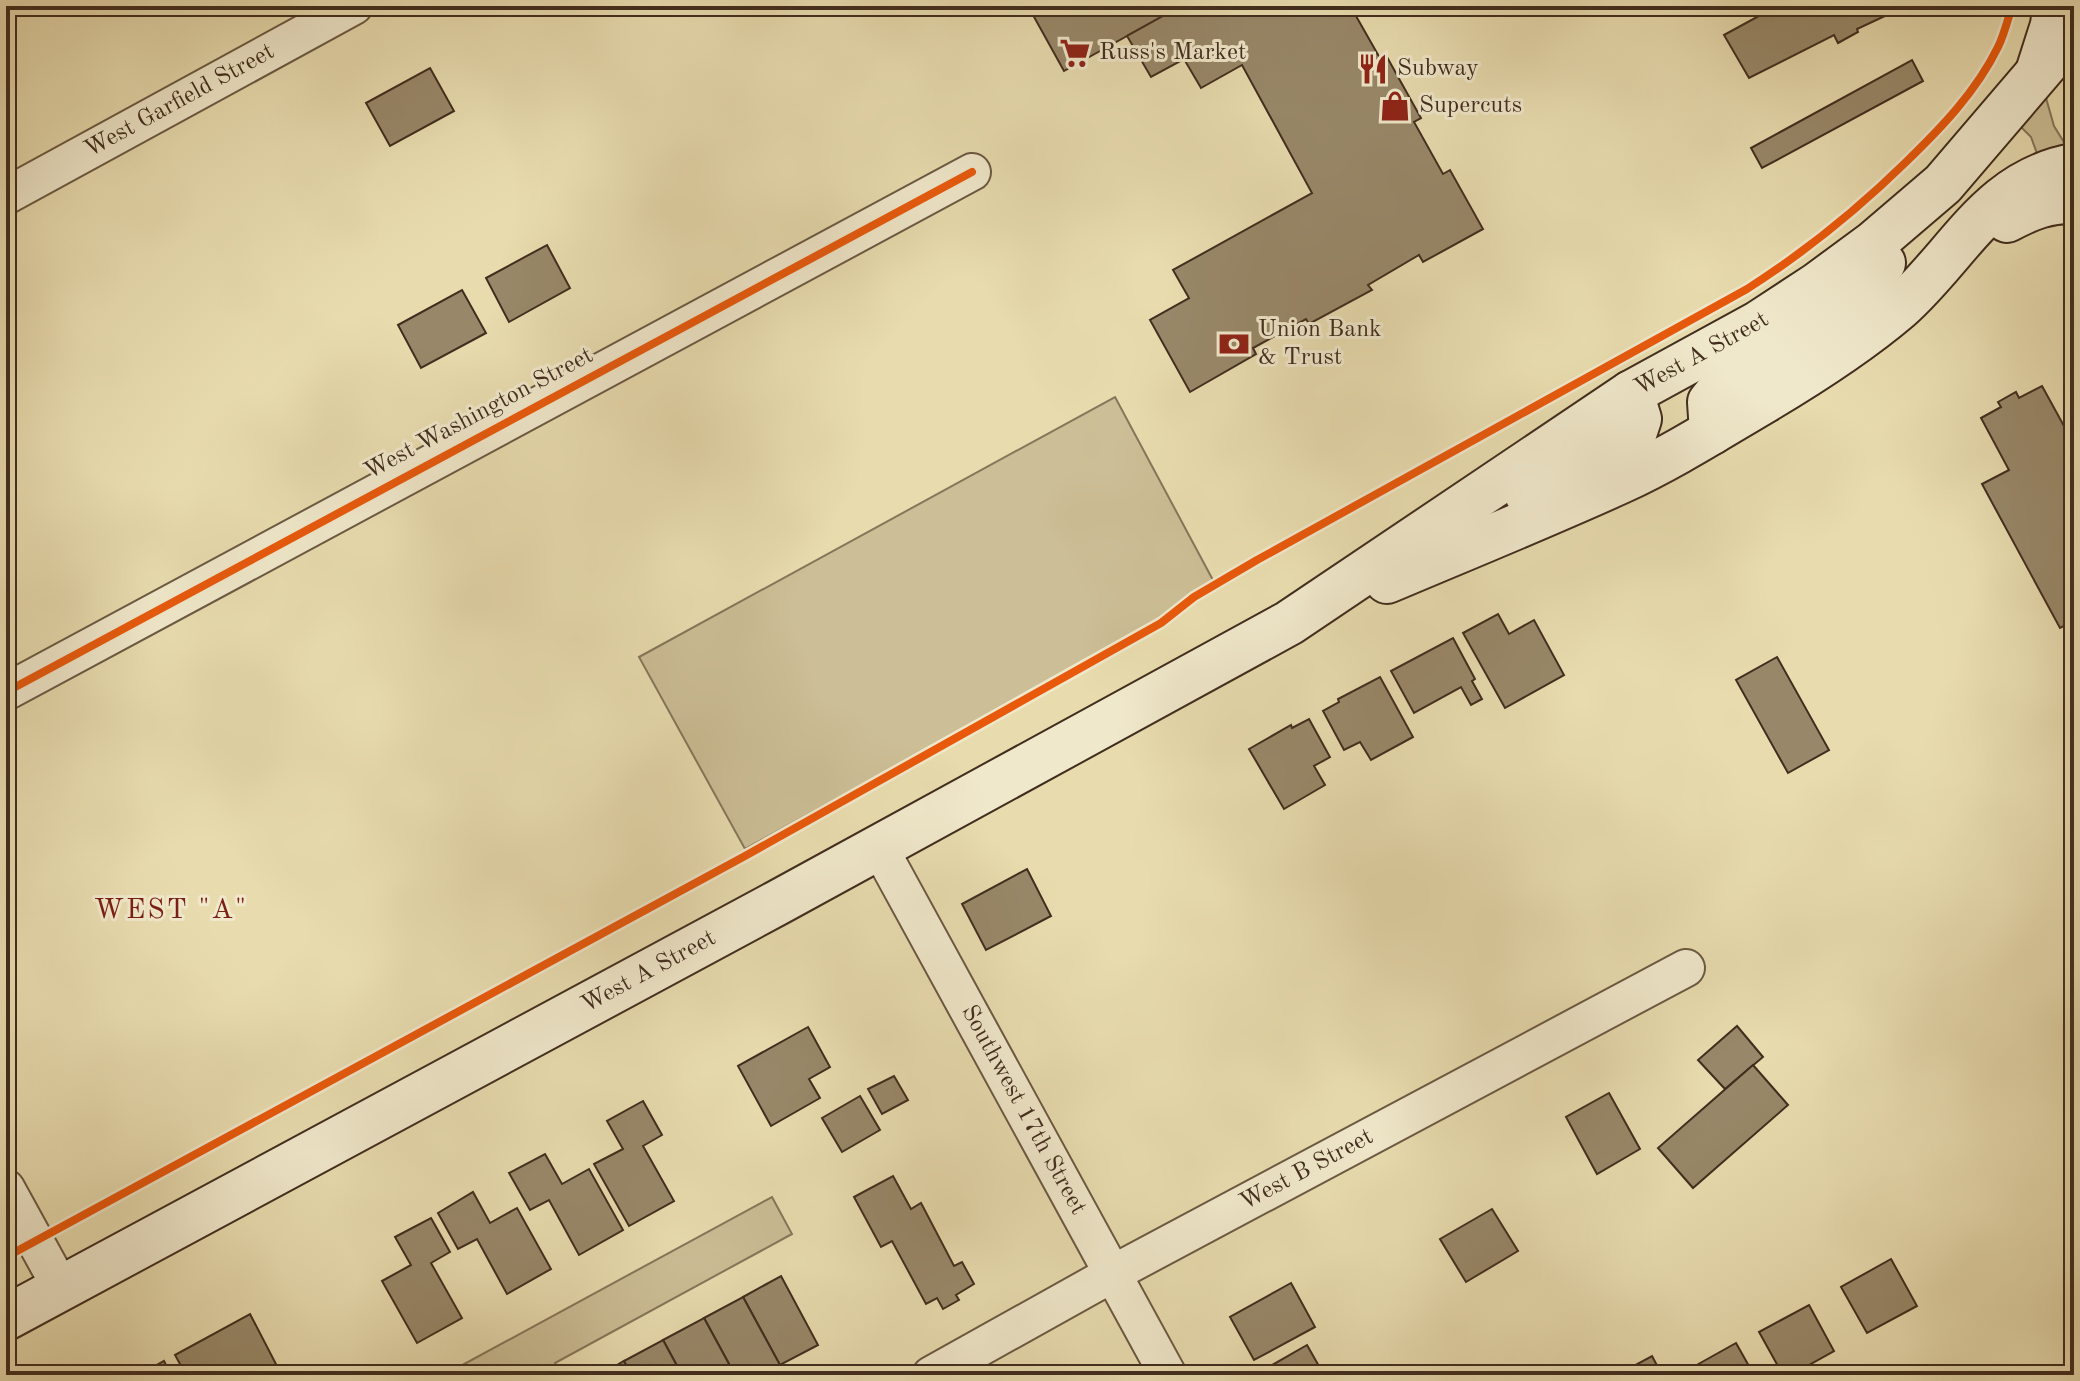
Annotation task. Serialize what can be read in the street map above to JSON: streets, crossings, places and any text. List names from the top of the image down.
{
  "streets": {
    "main road": ["West A Street"],
    "street": [
      "West Garfield Street",
      "West Washington Street",
      "Southwest 17th Street",
      "West B Street"
    ]
  },
  "crossings": [
    ["West A Street", "Southwest 17th Street"],
    ["Southwest 17th Street", "West B Street"]
  ],
  "districts": ["WEST \"A\""],
  "places": {
    "supermarket": ["Russ's Market"],
    "restaurant": ["Subway"],
    "shop": ["Supercuts"],
    "bank": ["Union Bank & Trust"]
  }
}
